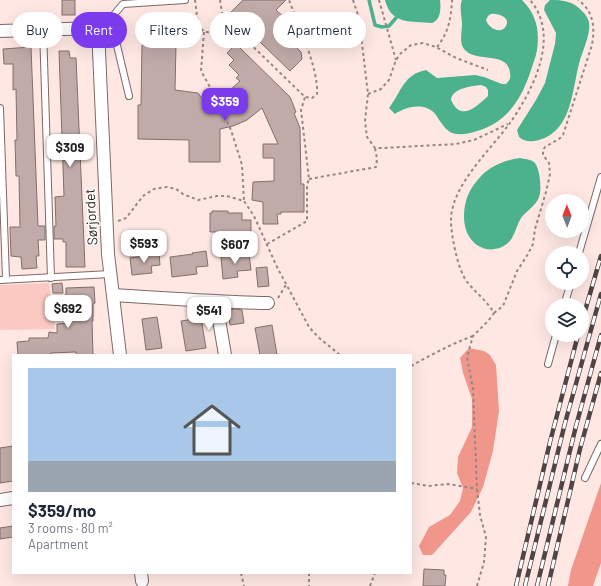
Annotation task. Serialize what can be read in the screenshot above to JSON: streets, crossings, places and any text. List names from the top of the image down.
{
  "streets": {
    "street": ["Sørjordet"]
  },
  "north": "top",
  "page": {
    "chip": [
      "Buy",
      "Rent",
      "Filters",
      "New",
      "Apartment"
    ],
    "price": [
      "$359",
      "$309",
      "$593",
      "$607",
      "$692",
      "$541"
    ],
    "list": [
      {
        "name": "$359/mo",
        "note": "3 rooms · 80 m² · Apartment"
      }
    ]
  }
}
